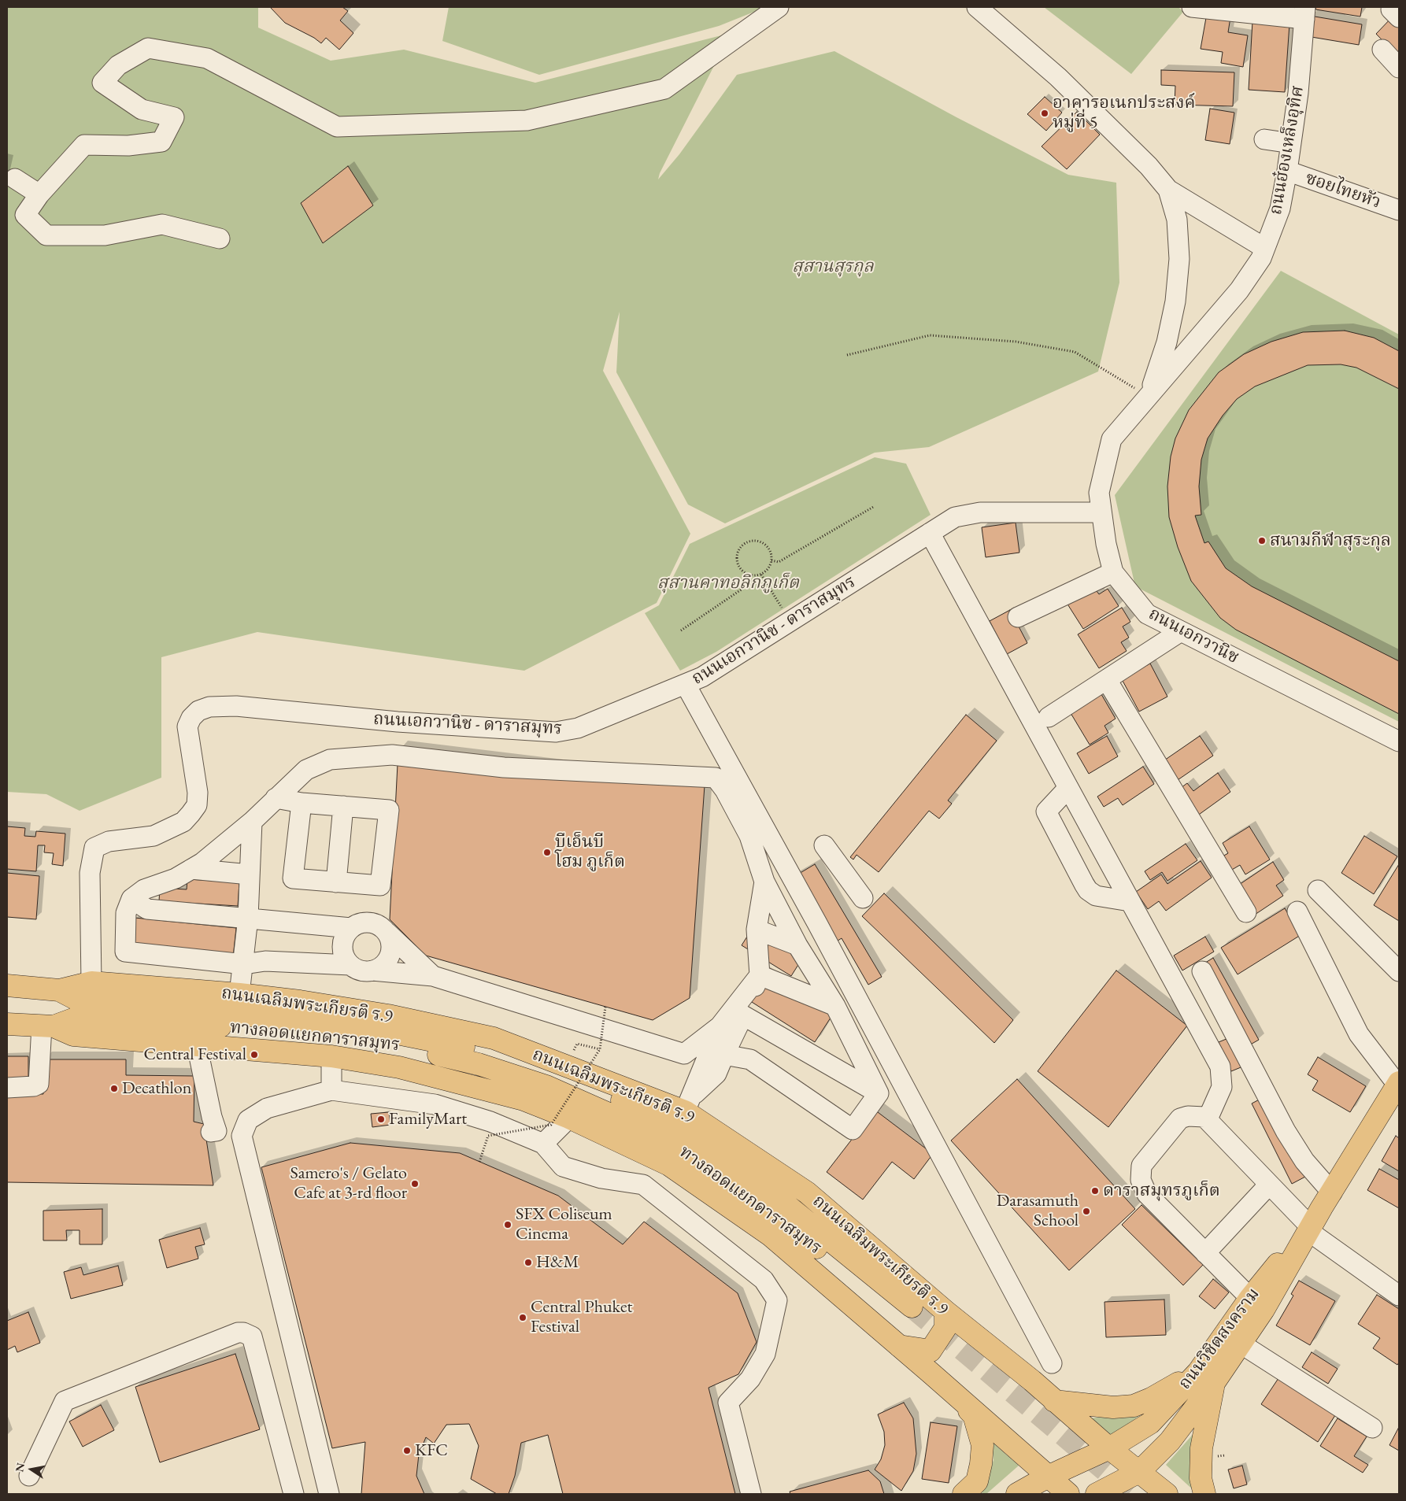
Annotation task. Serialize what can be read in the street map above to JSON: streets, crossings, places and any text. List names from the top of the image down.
{
  "streets": {
    "main road": ["ถนนเฉลิมพระเกียรติ ร.9", "ทางลอดแยกดาราสมุทร", "ถนนวิชิตสงคราม"],
    "street": [
      "ถนนฮ๋องเหล็งอุทิศ",
      "ซอยไทยหัว",
      "ถนนเอกวานิช - ดาราสมุทร",
      "ถนนเอกวานิช"
    ]
  },
  "crossings": [
    ["ถนนฮ๋องเหล็งอุทิศ", "ซอยไทยหัว"],
    ["ถนนฮ๋องเหล็งอุทิศ", "ถนนเอกวานิช"],
    ["ถนนเอกวานิช - ดาราสมุทร", "ถนนเอกวานิช"],
    ["ถนนเอกวานิช - ดาราสมุทร", "ถนนเฉลิมพระเกียรติ ร.9"],
    ["ถนนเฉลิมพระเกียรติ ร.9", "ทางลอดแยกดาราสมุทร"],
    ["ถนนเฉลิมพระเกียรติ ร.9", "ถนนวิชิตสงคราม"]
  ],
  "parks": ["สุสานสุรกุล", "สุสานคาทอลิกภูเก็ต"],
  "places": [
    "อาคารอเนกประสงค์ หมู่ที่ 5",
    "สนามกีฬาสุระกุล",
    "บีเอ็นบี โฮม ภูเก็ต",
    "Central Festival",
    "Decathlon",
    "FamilyMart",
    "Samero's / Gelato Cafe at 3-rd floor",
    "ดาราสมุทรภูเก็ต",
    "Darasamuth School",
    "SFX Coliseum Cinema",
    "H&M",
    "Central Phuket Festival",
    "KFC"
  ],
  "north": "left"
}
